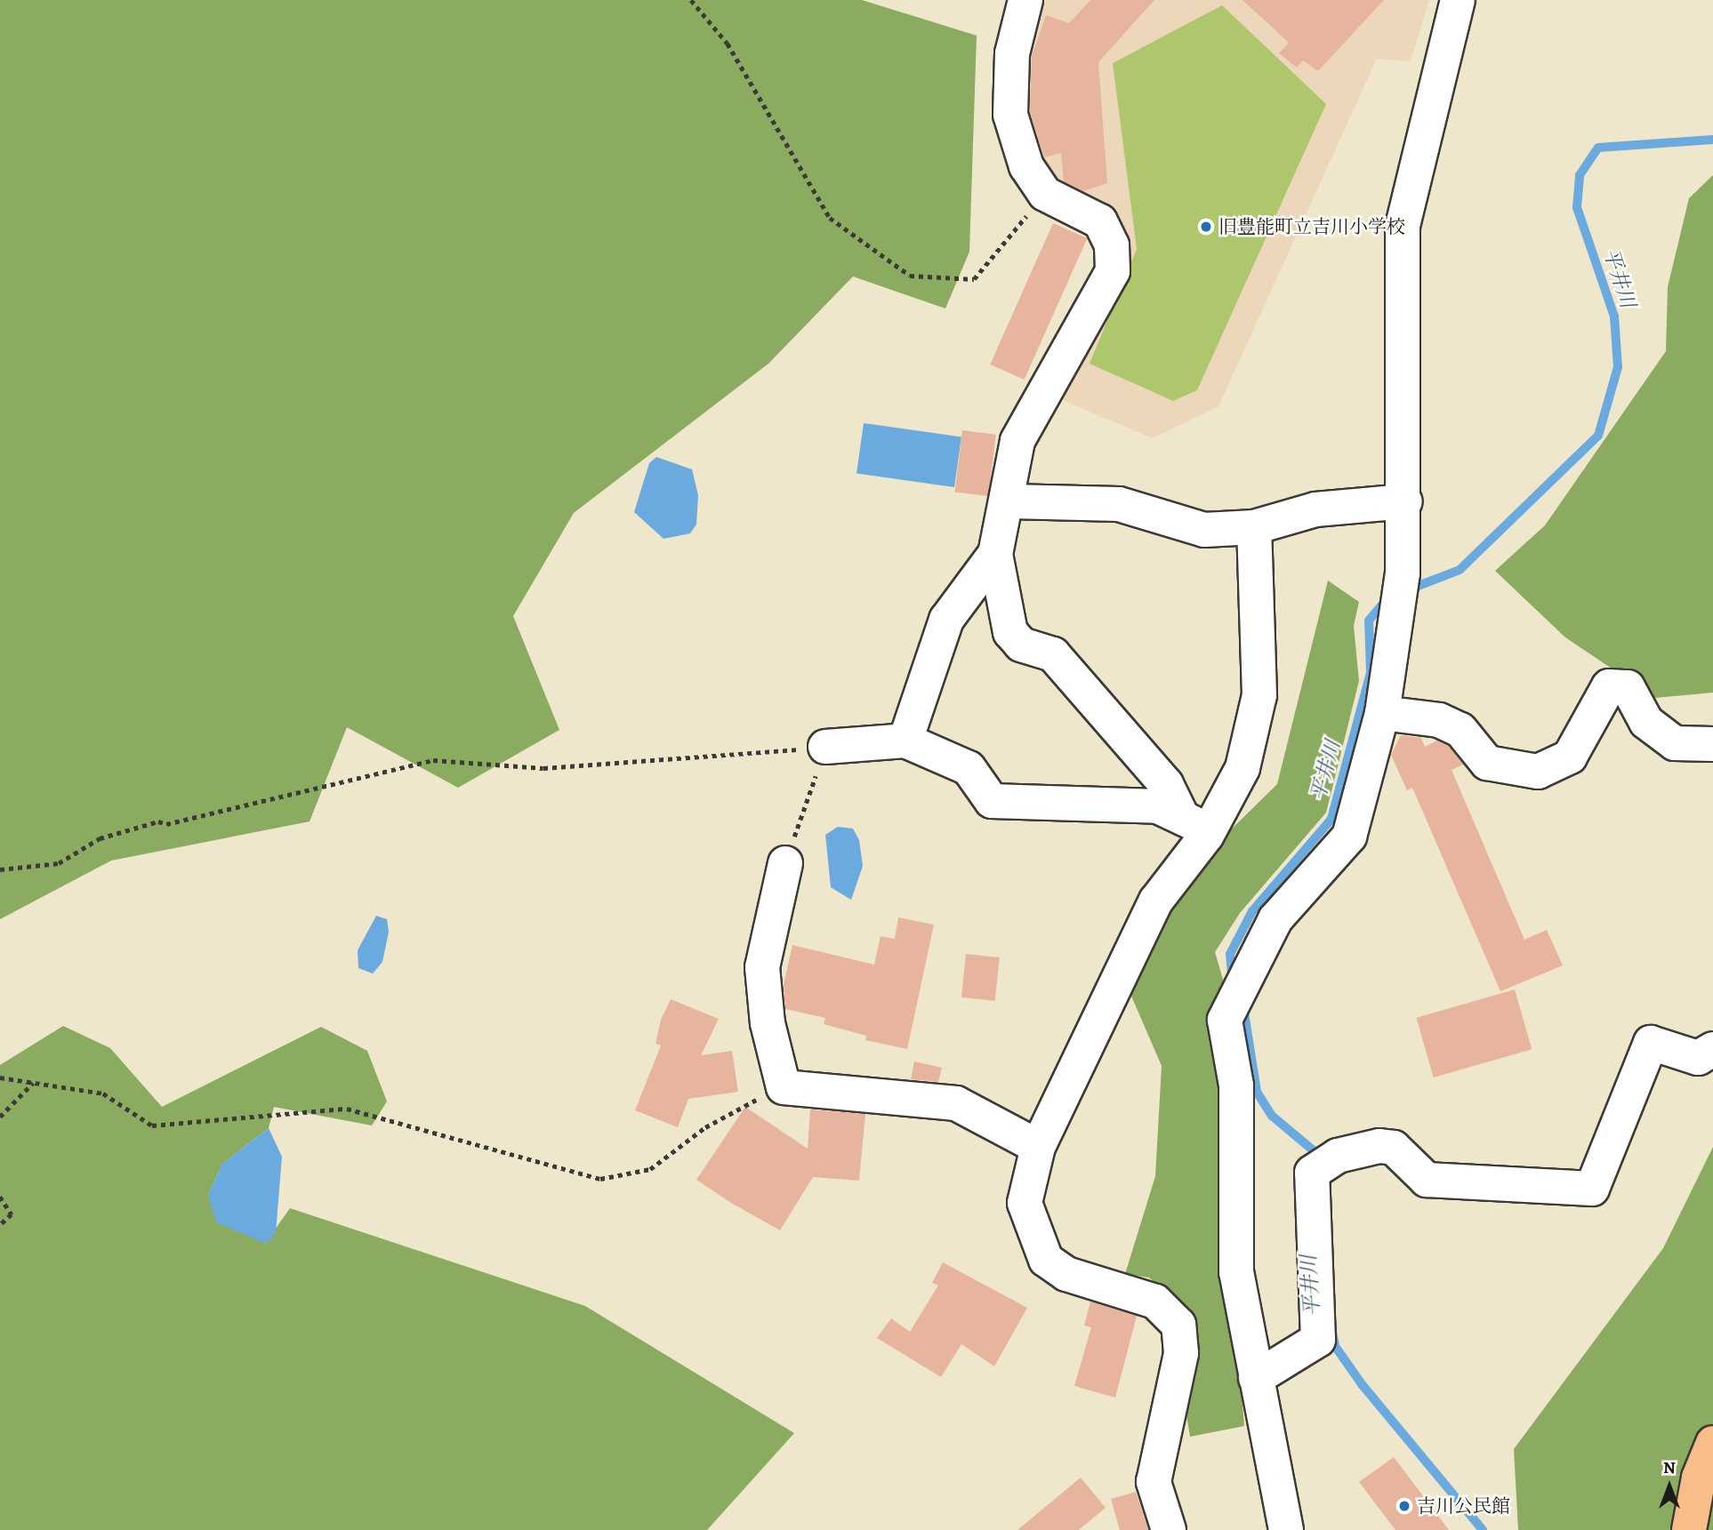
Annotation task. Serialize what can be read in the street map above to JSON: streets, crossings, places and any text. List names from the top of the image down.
{
  "water": ["平井川"],
  "places": ["旧豊能町立吉川小学校", "吉川公民館"],
  "north": "top"
}
